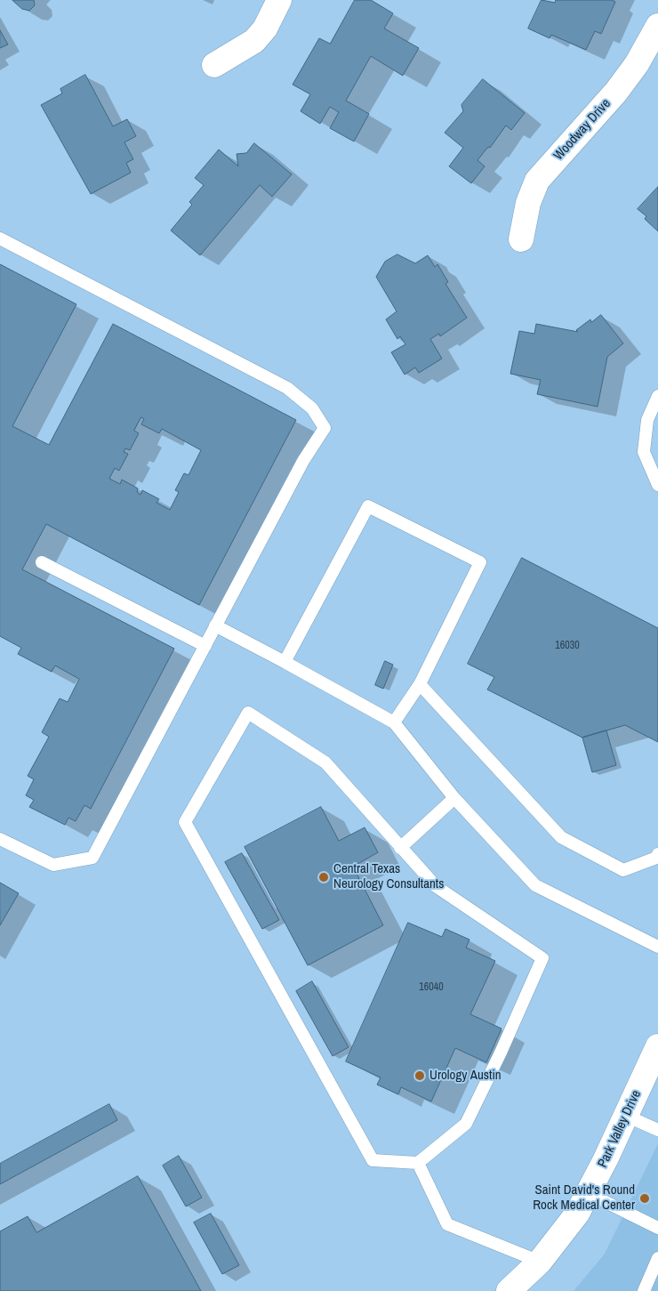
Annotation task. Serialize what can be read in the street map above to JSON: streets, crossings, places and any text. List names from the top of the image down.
{
  "streets": {
    "street": ["Woodway Drive", "Park Valley Drive"]
  },
  "places": ["Central Texas Neurology Consultants", "Urology Austin", "Saint David's Round Rock Medical Center"],
  "house_numbers": ["16030", "16040"]
}
